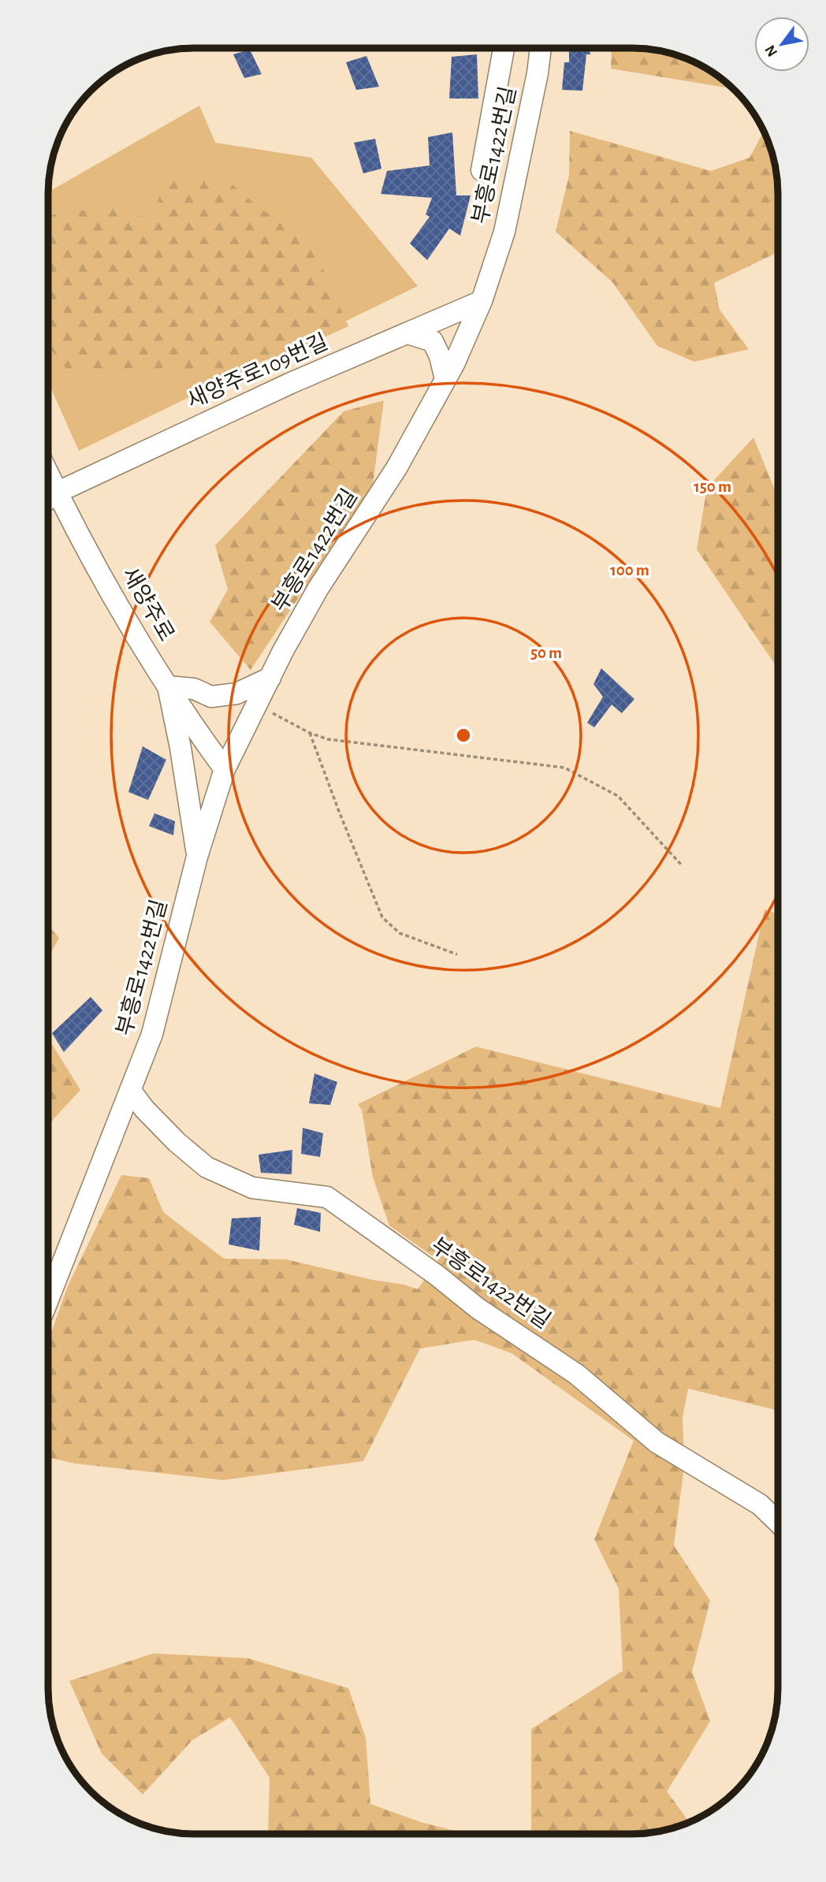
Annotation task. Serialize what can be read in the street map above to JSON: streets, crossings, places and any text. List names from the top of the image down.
{
  "streets": {
    "street": ["부흥로1422번길", "새양주로109번길", "새양주로"]
  },
  "crossings": [
    ["부흥로1422번길", "새양주로109번길"],
    ["부흥로1422번길", "새양주로"],
    ["새양주로109번길", "새양주로"]
  ],
  "north": "bottom left",
  "rings": ["150 m", "100 m", "50 m"]
}
